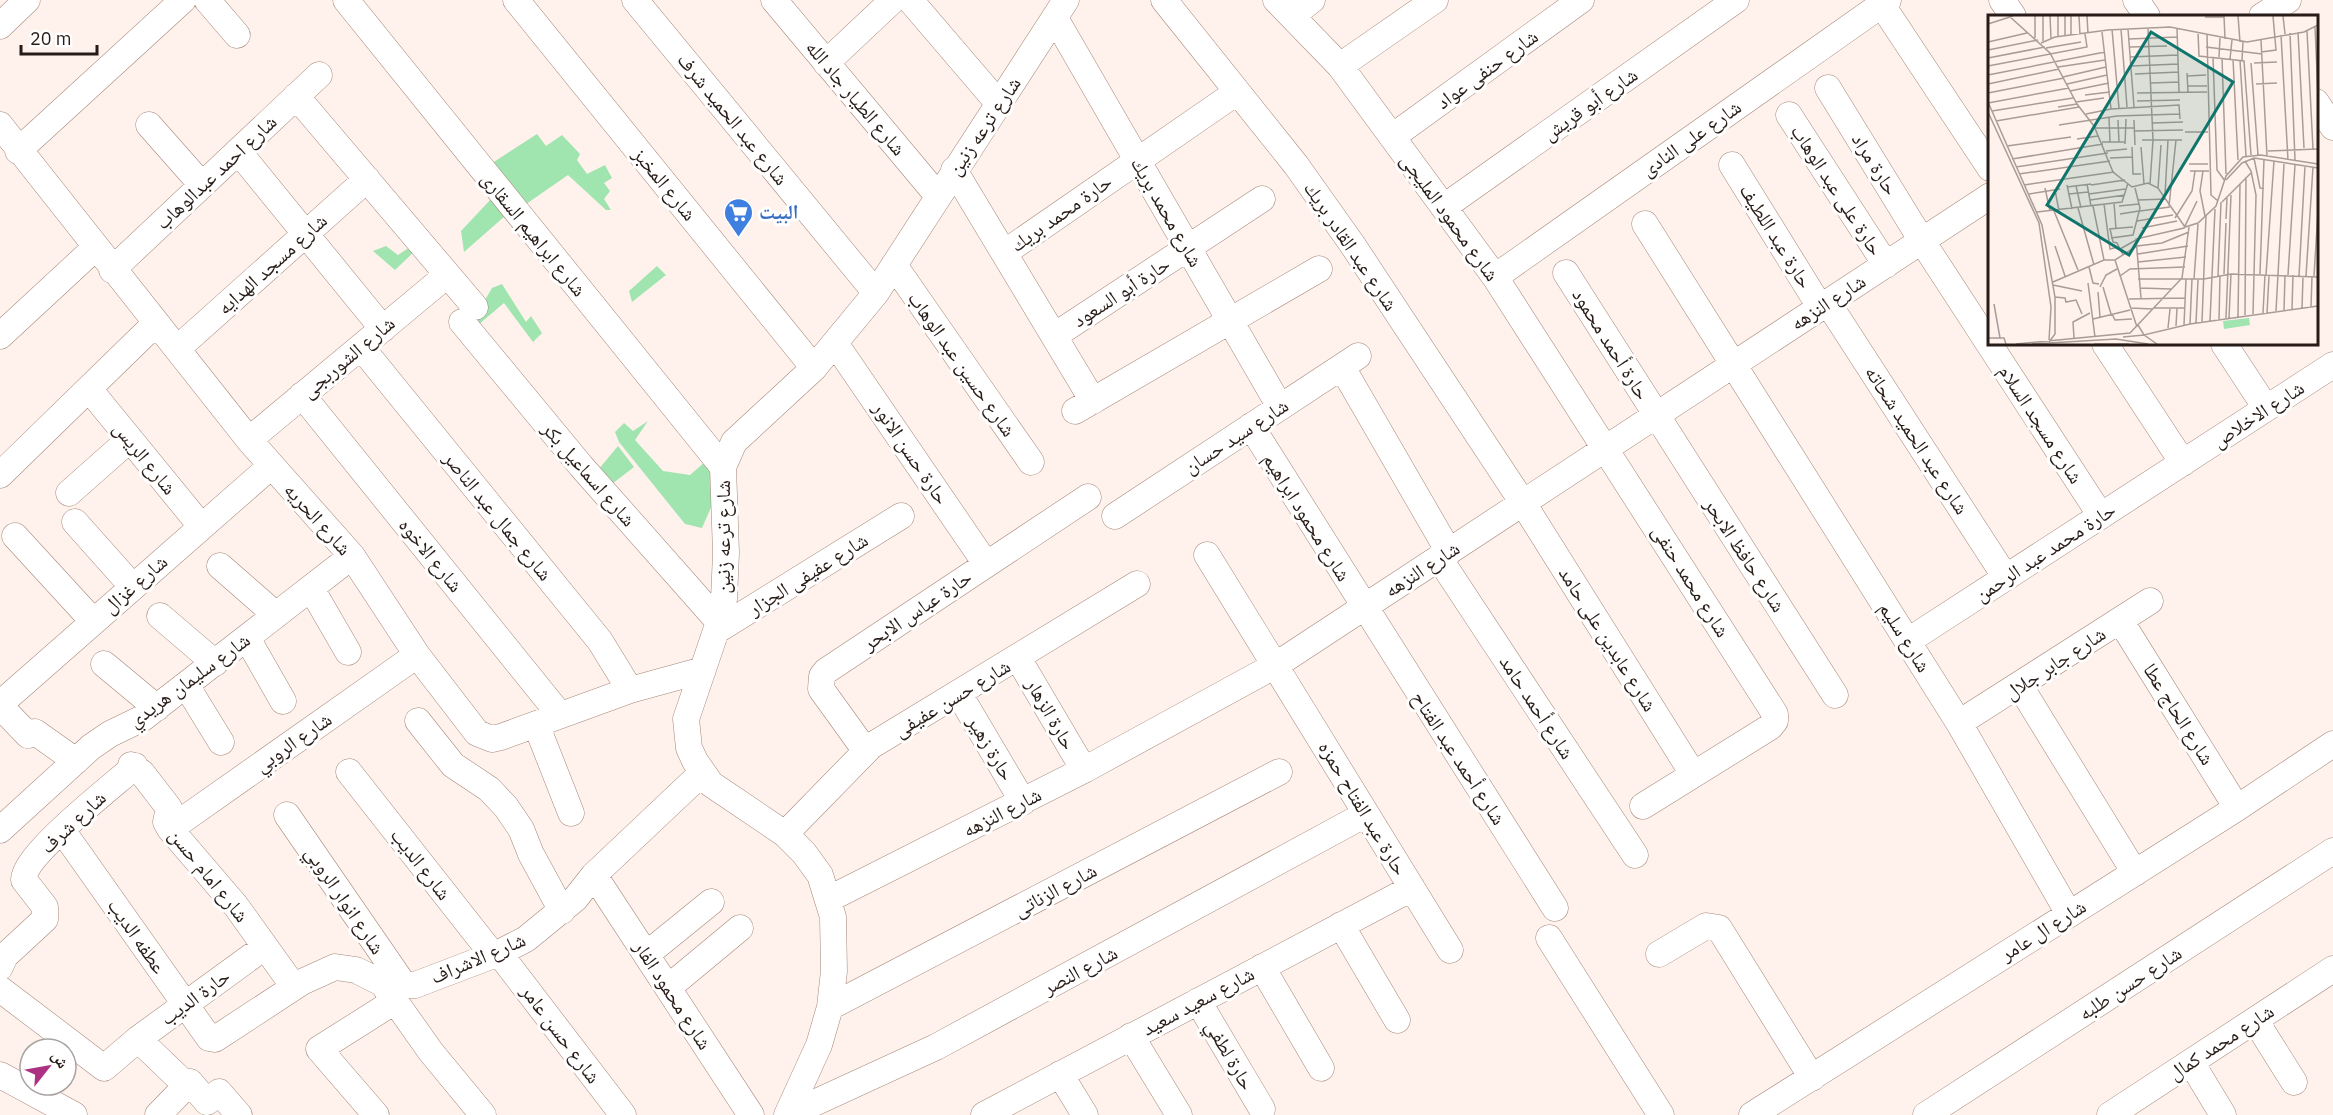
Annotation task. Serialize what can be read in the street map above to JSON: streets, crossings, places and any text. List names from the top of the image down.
{
  "streets": {
    "street": [
      "شارع حنفى عواد",
      "شارع الطيار جاد الله",
      "شارع أبو قريش",
      "شارع عبد الحميد شرف",
      "شارع ترعه زنين",
      "شارع على النادى",
      "حارة مراد",
      "شارع احمد عبدالوهاب",
      "شارع المخبز",
      "حارة على عبد الوهاب",
      "شارع محمد بريك",
      "حارة محمد بريك",
      "شارع محمود المليجى",
      "شارع ابراهيم السقارى",
      "حارة عبد اللطيف",
      "شارع عبد القادر بريك",
      "شارع مسجد الهدايه",
      "حارة أبو السعود",
      "شارع النزهه",
      "حارة أحمد محمود",
      "شارع الشوربجى",
      "شارع حسين عبد الوهاب",
      "شارع الاخلاص",
      "شارع مسجد السلام",
      "شارع سيد حسان",
      "شارع عبد الحميد شحاته",
      "حارة حسن الانور",
      "شارع الريس",
      "شارع اسماعيل بكر",
      "شارع جمال عبد الناصر",
      "شارع محمود ابراهيم",
      "شارع الحريه",
      "حارة محمد عبد الرحمن",
      "شارع الاخوه",
      "شارع حافظ الابحر",
      "شارع عفيفى الجزار",
      "شارع محمد حنفى",
      "شارع غزال",
      "حارة عباس الابحر",
      "شارع سليم",
      "شارع عابدين على حامد",
      "شارع جابر جلال",
      "شارع سليمان هريدي",
      "شارع حسن عفيفى",
      "شارع أحمد حامد",
      "حارة الزهار",
      "شارع الحاج عطا",
      "شارع الروبي",
      "حارة زهير",
      "شارع أحمد عبد الفتاح",
      "حارة عبد الفتاح حمزه",
      "شارع شرف",
      "شارع الديب",
      "شارع امام حسن",
      "شارع الزناتى",
      "شارع انوار الروبي",
      "شارع ال عامر",
      "عطفه الديب",
      "شارع الاشراف",
      "شارع النصر",
      "شارع حسن طلبه",
      "شارع محمود الفار",
      "حارة الديب",
      "شارع سعيد سعيد",
      "شارع حسن عامر",
      "شارع محمد كمال",
      "حارة لطفي"
    ]
  },
  "crossings": [
    ["شارع حنفى عواد", "شارع محمود المليجى"],
    ["شارع الطيار جاد الله", "شارع ترعه زنين"],
    ["شارع أبو قريش", "شارع محمود المليجى"],
    ["شارع عبد الحميد شرف", "شارع ترعه زنين"],
    ["شارع ترعه زنين", "شارع المخبز"],
    ["شارع ترعه زنين", "شارع محمد بريك"],
    ["شارع ترعه زنين", "شارع ابراهيم السقارى"],
    ["شارع ترعه زنين", "شارع النزهه"],
    ["شارع ترعه زنين", "شارع حسين عبد الوهاب"],
    ["شارع ترعه زنين", "حارة حسن الانور"],
    ["شارع ترعه زنين", "شارع اسماعيل بكر"],
    ["شارع ترعه زنين", "شارع الحريه"],
    ["شارع ترعه زنين", "شارع عفيفى الجزار"],
    ["شارع ترعه زنين", "شارع حسن عفيفى"],
    ["شارع ترعه زنين", "شارع الزناتى"],
    ["شارع ترعه زنين", "شارع الاشراف"],
    ["شارع ترعه زنين", "شارع النصر"],
    ["شارع على النادى", "شارع محمود المليجى"],
    ["حارة مراد", "شارع النزهه"],
    ["حارة مراد", "شارع مسجد السلام"],
    ["شارع احمد عبدالوهاب", "شارع اسماعيل بكر"],
    ["شارع احمد عبدالوهاب", "شارع الحريه"],
    ["حارة على عبد الوهاب", "شارع النزهه"],
    ["شارع محمد بريك", "حارة محمد بريك"],
    ["شارع محمد بريك", "حارة أبو السعود"],
    ["شارع محمد بريك", "شارع سيد حسان"],
    ["حارة محمد بريك", "شارع عبد القادر بريك"],
    ["شارع محمود المليجى", "شارع النزهه"],
    ["شارع محمود المليجى", "شارع محمد حنفى"],
    ["حارة عبد اللطيف", "شارع النزهه"],
    ["حارة عبد اللطيف", "شارع عبد الحميد شحاته"],
    ["شارع عبد القادر بريك", "شارع النزهه"],
    ["شارع عبد القادر بريك", "شارع عابدين على حامد"],
    ["شارع مسجد الهدايه", "شارع اسماعيل بكر"],
    ["شارع مسجد الهدايه", "شارع الحريه"],
    ["شارع النزهه", "حارة أحمد محمود"],
    ["شارع النزهه", "شارع مسجد السلام"],
    ["شارع النزهه", "شارع عبد الحميد شحاته"],
    ["شارع النزهه", "شارع محمود ابراهيم"],
    ["شارع النزهه", "شارع حافظ الابحر"],
    ["شارع النزهه", "شارع محمد حنفى"],
    ["شارع النزهه", "شارع سليم"],
    ["شارع النزهه", "شارع عابدين على حامد"],
    ["شارع النزهه", "شارع أحمد حامد"],
    ["شارع النزهه", "حارة الزهار"],
    ["شارع النزهه", "حارة زهير"],
    ["شارع النزهه", "شارع أحمد عبد الفتاح"],
    ["شارع النزهه", "حارة عبد الفتاح حمزه"],
    ["حارة أحمد محمود", "شارع حافظ الابحر"],
    ["شارع الشوربجى", "شارع اسماعيل بكر"],
    ["شارع الشوربجى", "شارع جمال عبد الناصر"],
    ["شارع الشوربجى", "شارع الحريه"],
    ["شارع الشوربجى", "شارع الاخوه"],
    ["شارع الاخلاص", "حارة محمد عبد الرحمن"],
    ["شارع مسجد السلام", "حارة محمد عبد الرحمن"],
    ["شارع سيد حسان", "شارع محمود ابراهيم"],
    ["شارع سيد حسان", "شارع أحمد حامد"],
    ["شارع عبد الحميد شحاته", "حارة محمد عبد الرحمن"],
    ["حارة حسن الانور", "حارة عباس الابحر"],
    ["شارع الريس", "شارع غزال"],
    ["شارع اسماعيل بكر", "شارع عفيفى الجزار"],
    ["شارع جمال عبد الناصر", "شارع الحريه"],
    ["شارع محمود ابراهيم", "شارع أحمد عبد الفتاح"],
    ["شارع الحريه", "شارع الاخوه"],
    ["شارع الحريه", "شارع غزال"],
    ["شارع الحريه", "شارع سليمان هريدي"],
    ["شارع الحريه", "شارع الروبي"],
    ["حارة محمد عبد الرحمن", "شارع سليم"],
    ["شارع محمد حنفى", "شارع عابدين على حامد"],
    ["حارة عباس الابحر", "شارع حسن عفيفى"],
    ["شارع سليم", "شارع جابر جلال"],
    ["شارع سليم", "شارع ال عامر"],
    ["شارع جابر جلال", "شارع الحاج عطا"],
    ["شارع حسن عفيفى", "حارة الزهار"],
    ["شارع حسن عفيفى", "حارة زهير"],
    ["شارع الحاج عطا", "شارع ال عامر"],
    ["شارع الروبي", "شارع امام حسن"],
    ["حارة عبد الفتاح حمزه", "شارع النصر"],
    ["حارة عبد الفتاح حمزه", "شارع سعيد سعيد"],
    ["شارع شرف", "شارع امام حسن"],
    ["شارع شرف", "عطفه الديب"],
    ["شارع الديب", "شارع الاشراف"],
    ["شارع الديب", "شارع حسن عامر"],
    ["شارع امام حسن", "عطفه الديب"],
    ["شارع انوار الروبي", "شارع الاشراف"],
    ["عطفه الديب", "حارة الديب"],
    ["شارع الاشراف", "شارع محمود الفار"],
    ["شارع الاشراف", "شارع حسن عامر"],
    ["شارع سعيد سعيد", "حارة لطفي"]
  ],
  "places": {
    "supermarket": ["البيت"]
  },
  "scale_bar": "20 m",
  "north": "top right"
}
